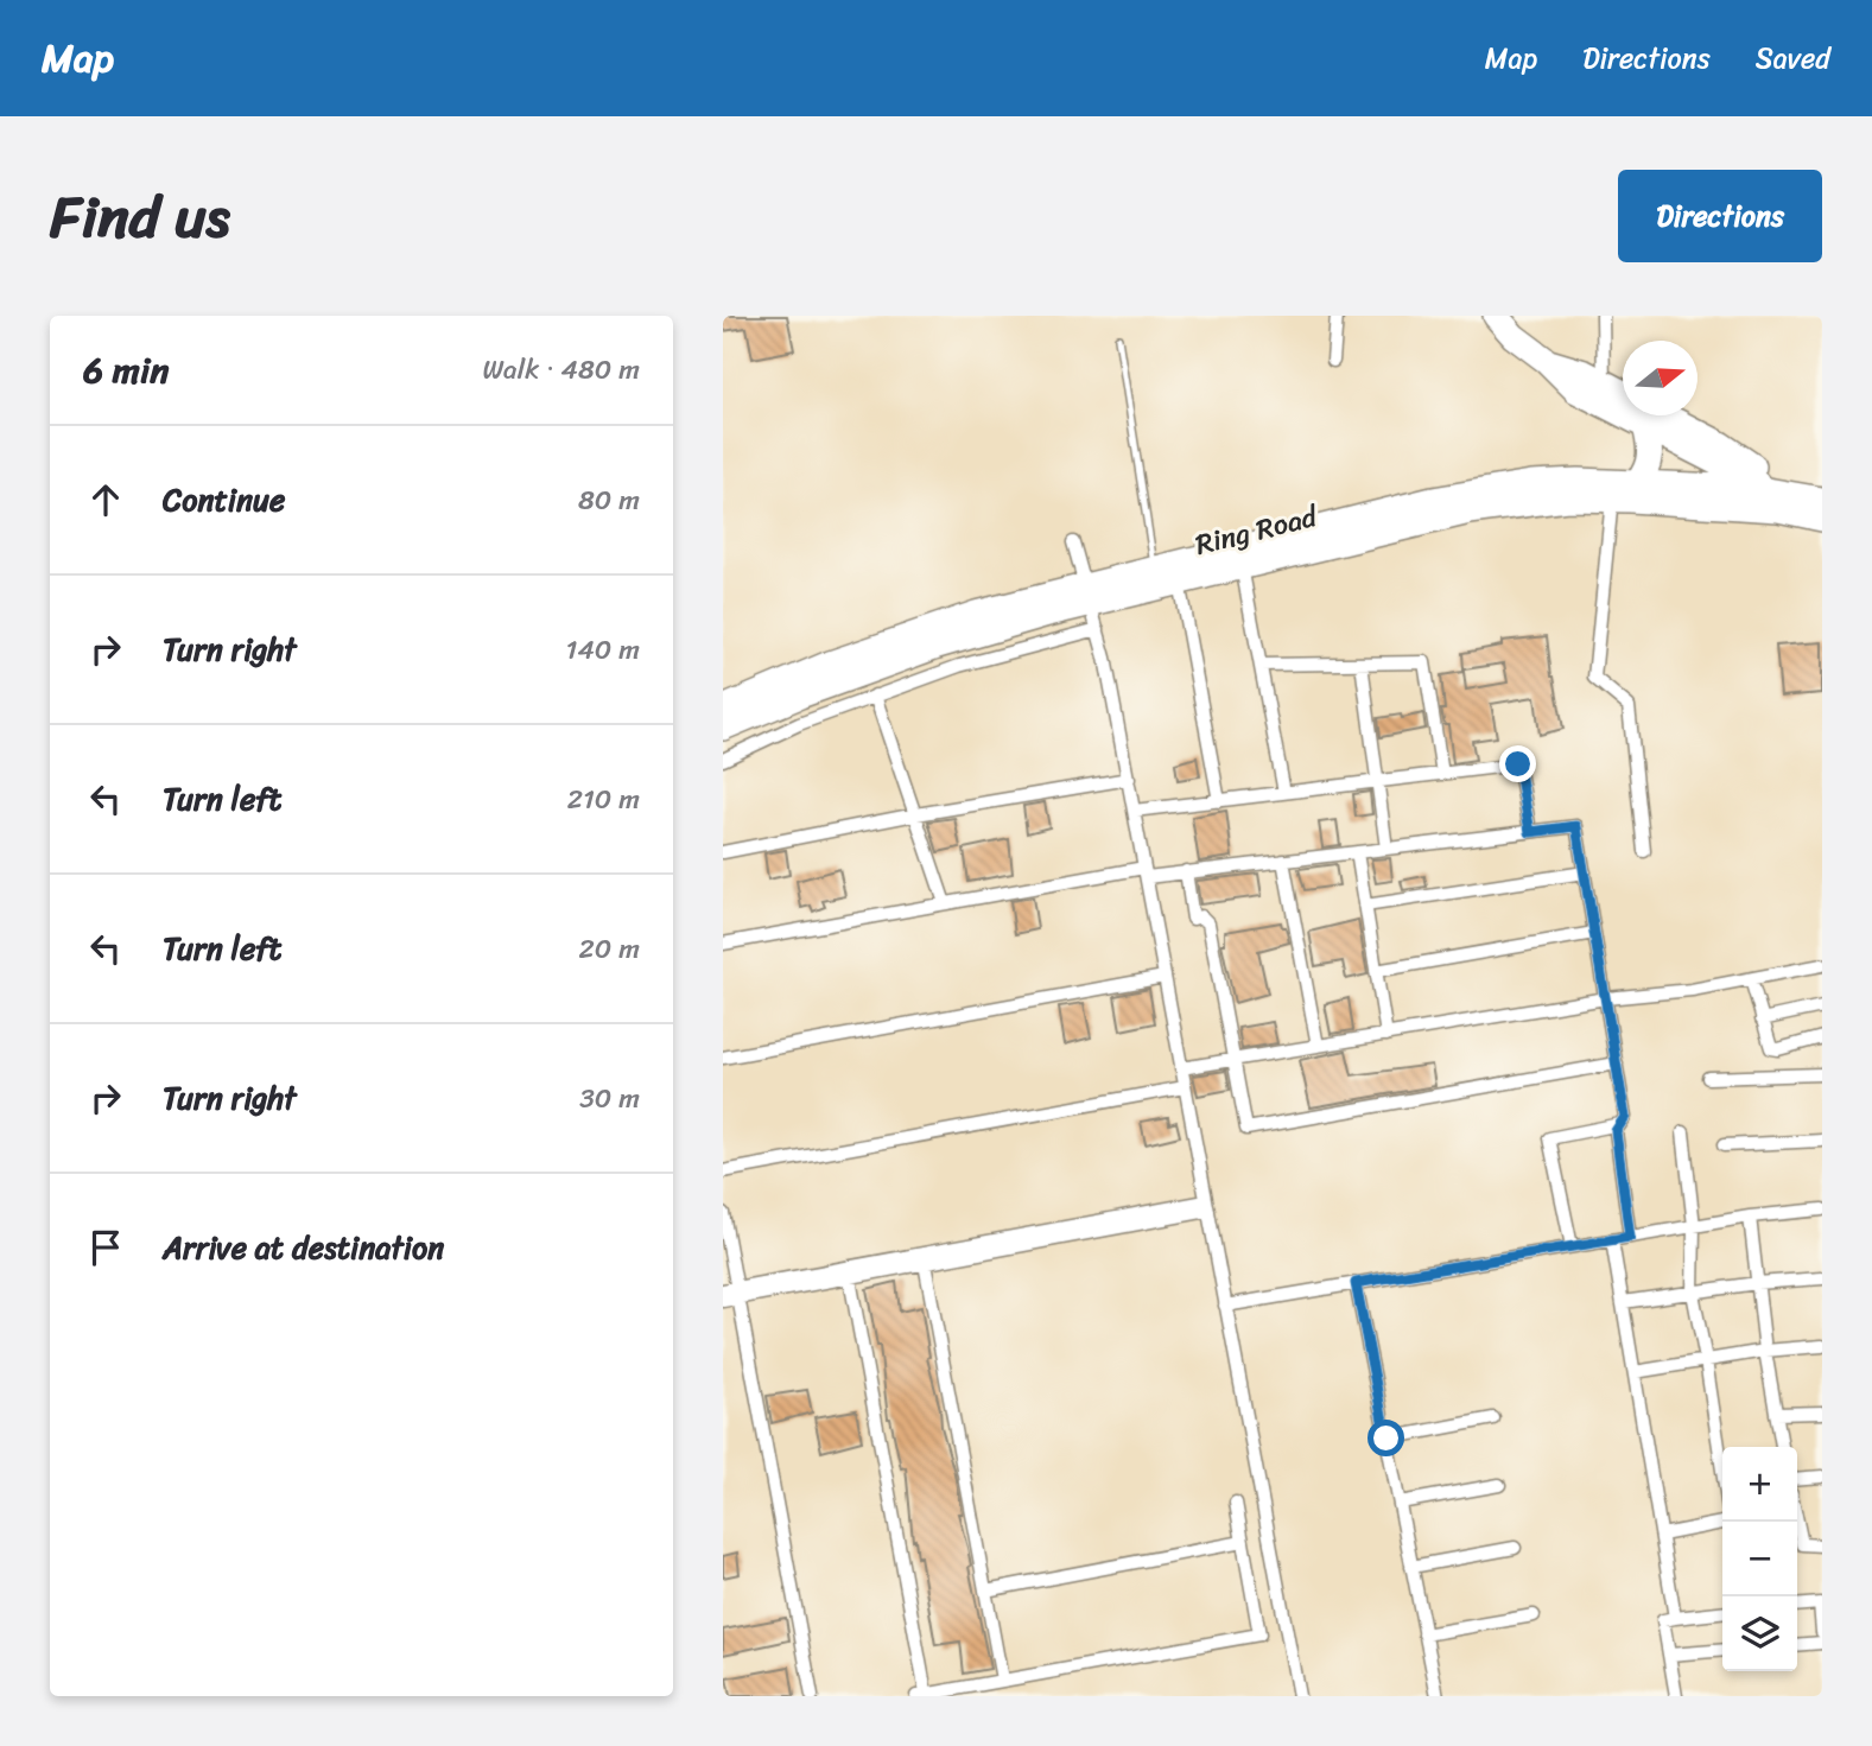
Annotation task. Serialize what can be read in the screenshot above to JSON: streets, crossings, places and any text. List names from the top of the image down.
{
  "streets": {
    "highway": ["Ring Road"]
  },
  "north": "right",
  "page": {
    "header": "Map",
    "nav": ["Map", "Directions", "Saved"],
    "title": "Find us",
    "buttons": "Directions",
    "heading": ["6 min", "Walk · 480 m"],
    "list": [
      ["Continue", "80 m"],
      ["Turn right", "140 m"],
      ["Turn left", "210 m"],
      ["Turn left", "20 m"],
      ["Turn right", "30 m"],
      "Arrive at destination"
    ],
    "map_buttons": ["+", "−"]
  }
}
